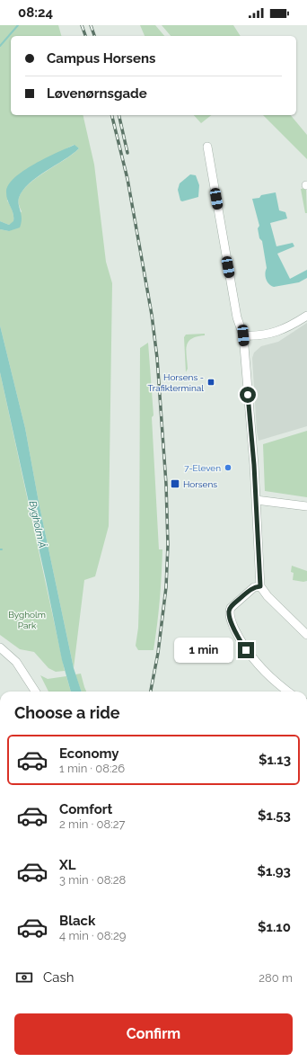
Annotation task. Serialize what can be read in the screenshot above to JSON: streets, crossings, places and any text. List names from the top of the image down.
{
  "water": ["Bygholm Å"],
  "parks": ["Bygholm Park"],
  "places": {
    "transit": ["Horsens - Trafikterminal", "Horsens"],
    "other": ["7-Eleven"]
  },
  "page": {
    "status": "08:24",
    "banner": ["Campus Horsens", "Løvenørnsgade"],
    "bubble": "1 min",
    "heading": "Choose a ride",
    "list": [
      {
        "name": "Economy",
        "note": "1 min · 08:26",
        "value": "$1.13"
      },
      {
        "name": "Comfort",
        "note": "2 min · 08:27",
        "value": "$1.53"
      },
      {
        "name": "XL",
        "note": "3 min · 08:28",
        "value": "$1.93"
      },
      {
        "name": "Black",
        "note": "4 min · 08:29",
        "value": "$1.10"
      }
    ],
    "pay": ["Cash", "280 m"],
    "buttons": "Confirm"
  }
}
